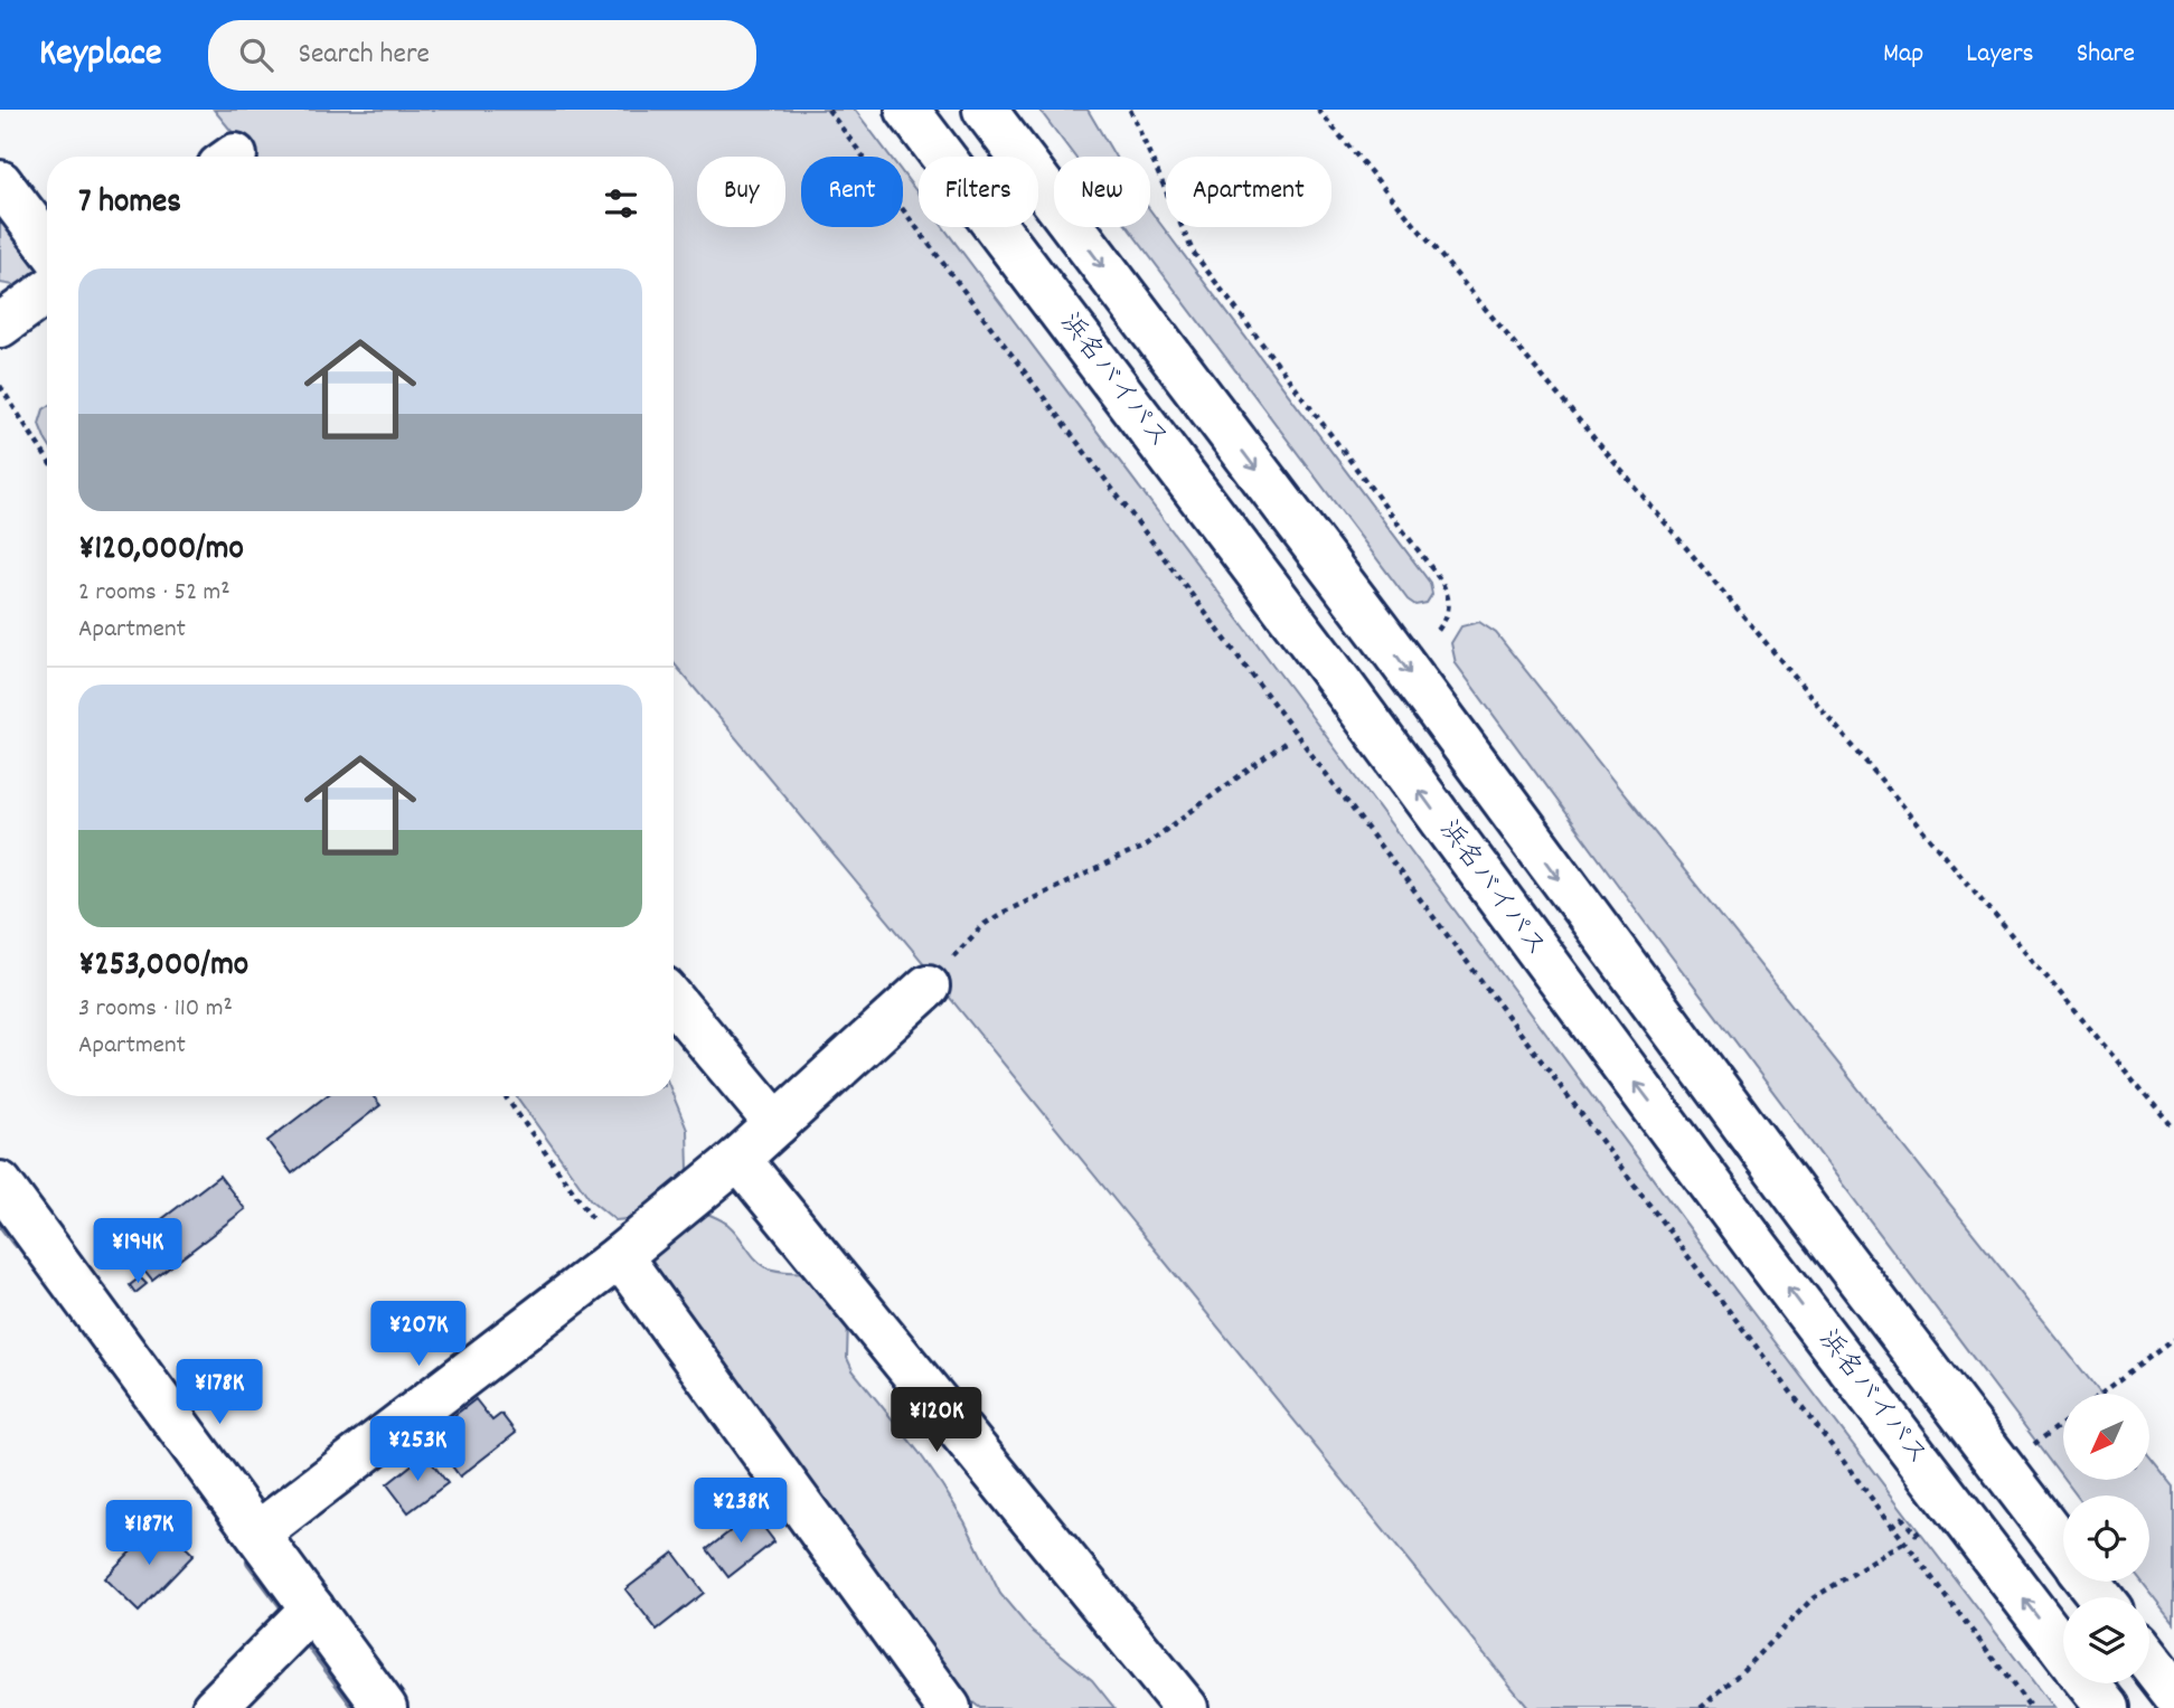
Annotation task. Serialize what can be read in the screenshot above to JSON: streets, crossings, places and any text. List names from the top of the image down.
{
  "streets": {
    "main road": ["浜名バイパス"]
  },
  "north": "bottom left",
  "page": {
    "header": "Keyplace",
    "search": "Search here",
    "nav": ["Map", "Layers", "Share"],
    "chip": [
      "Buy",
      "Rent",
      "Filters",
      "New",
      "Apartment"
    ],
    "heading": "7 homes",
    "list": [
      {
        "name": "¥120,000/mo",
        "note": "2 rooms · 52 m² · Apartment"
      },
      {
        "name": "¥253,000/mo",
        "note": "3 rooms · 110 m² · Apartment"
      }
    ],
    "price": [
      "¥194K",
      "¥207K",
      "¥178K",
      "¥120K",
      "¥253K",
      "¥238K",
      "¥187K"
    ]
  }
}
